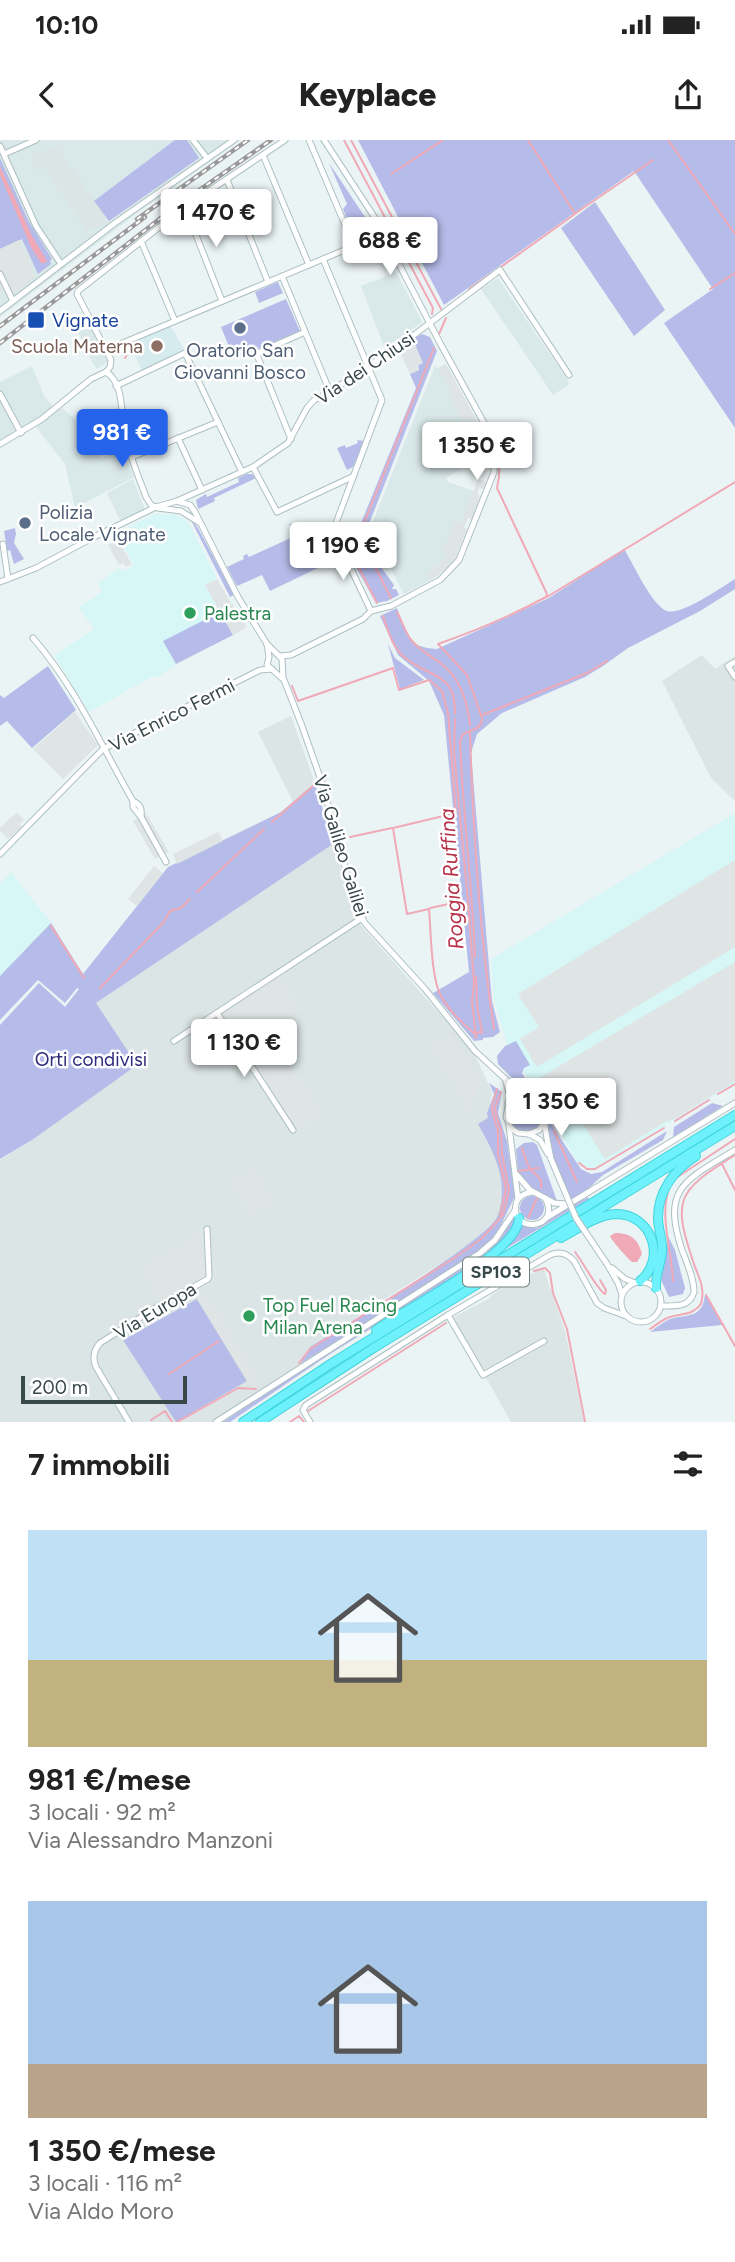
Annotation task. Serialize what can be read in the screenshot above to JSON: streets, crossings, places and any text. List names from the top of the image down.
{
  "streets": {
    "highway": ["SP103"],
    "street": [
      "Via dei Chiusi",
      "Via Enrico Fermi",
      "Via Galileo Galilei",
      "Via Europa"
    ]
  },
  "water": ["Roggia Ruffina"],
  "parks": ["Orti condivisi"],
  "places": {
    "transit": ["Vignate"],
    "other": [
      "Oratorio San Giovanni Bosco",
      "Scuola Materna",
      "Polizia Locale Vignate",
      "Palestra",
      "Top Fuel Racing Milan Arena"
    ]
  },
  "scale_bar": "200 m",
  "page": {
    "status": "10:10",
    "header": "Keyplace",
    "price": [
      "1 470 €",
      "688 €",
      "981 €",
      "1 350 €",
      "1 190 €",
      "1 130 €",
      "1 350 €"
    ],
    "scale": "200 m",
    "heading": "7 immobili",
    "list": [
      {
        "name": "981 €/mese",
        "note": "3 locali · 92 m² · Via Alessandro Manzoni"
      },
      {
        "name": "1 350 €/mese",
        "note": "3 locali · 116 m² · Via Aldo Moro"
      }
    ]
  }
}
